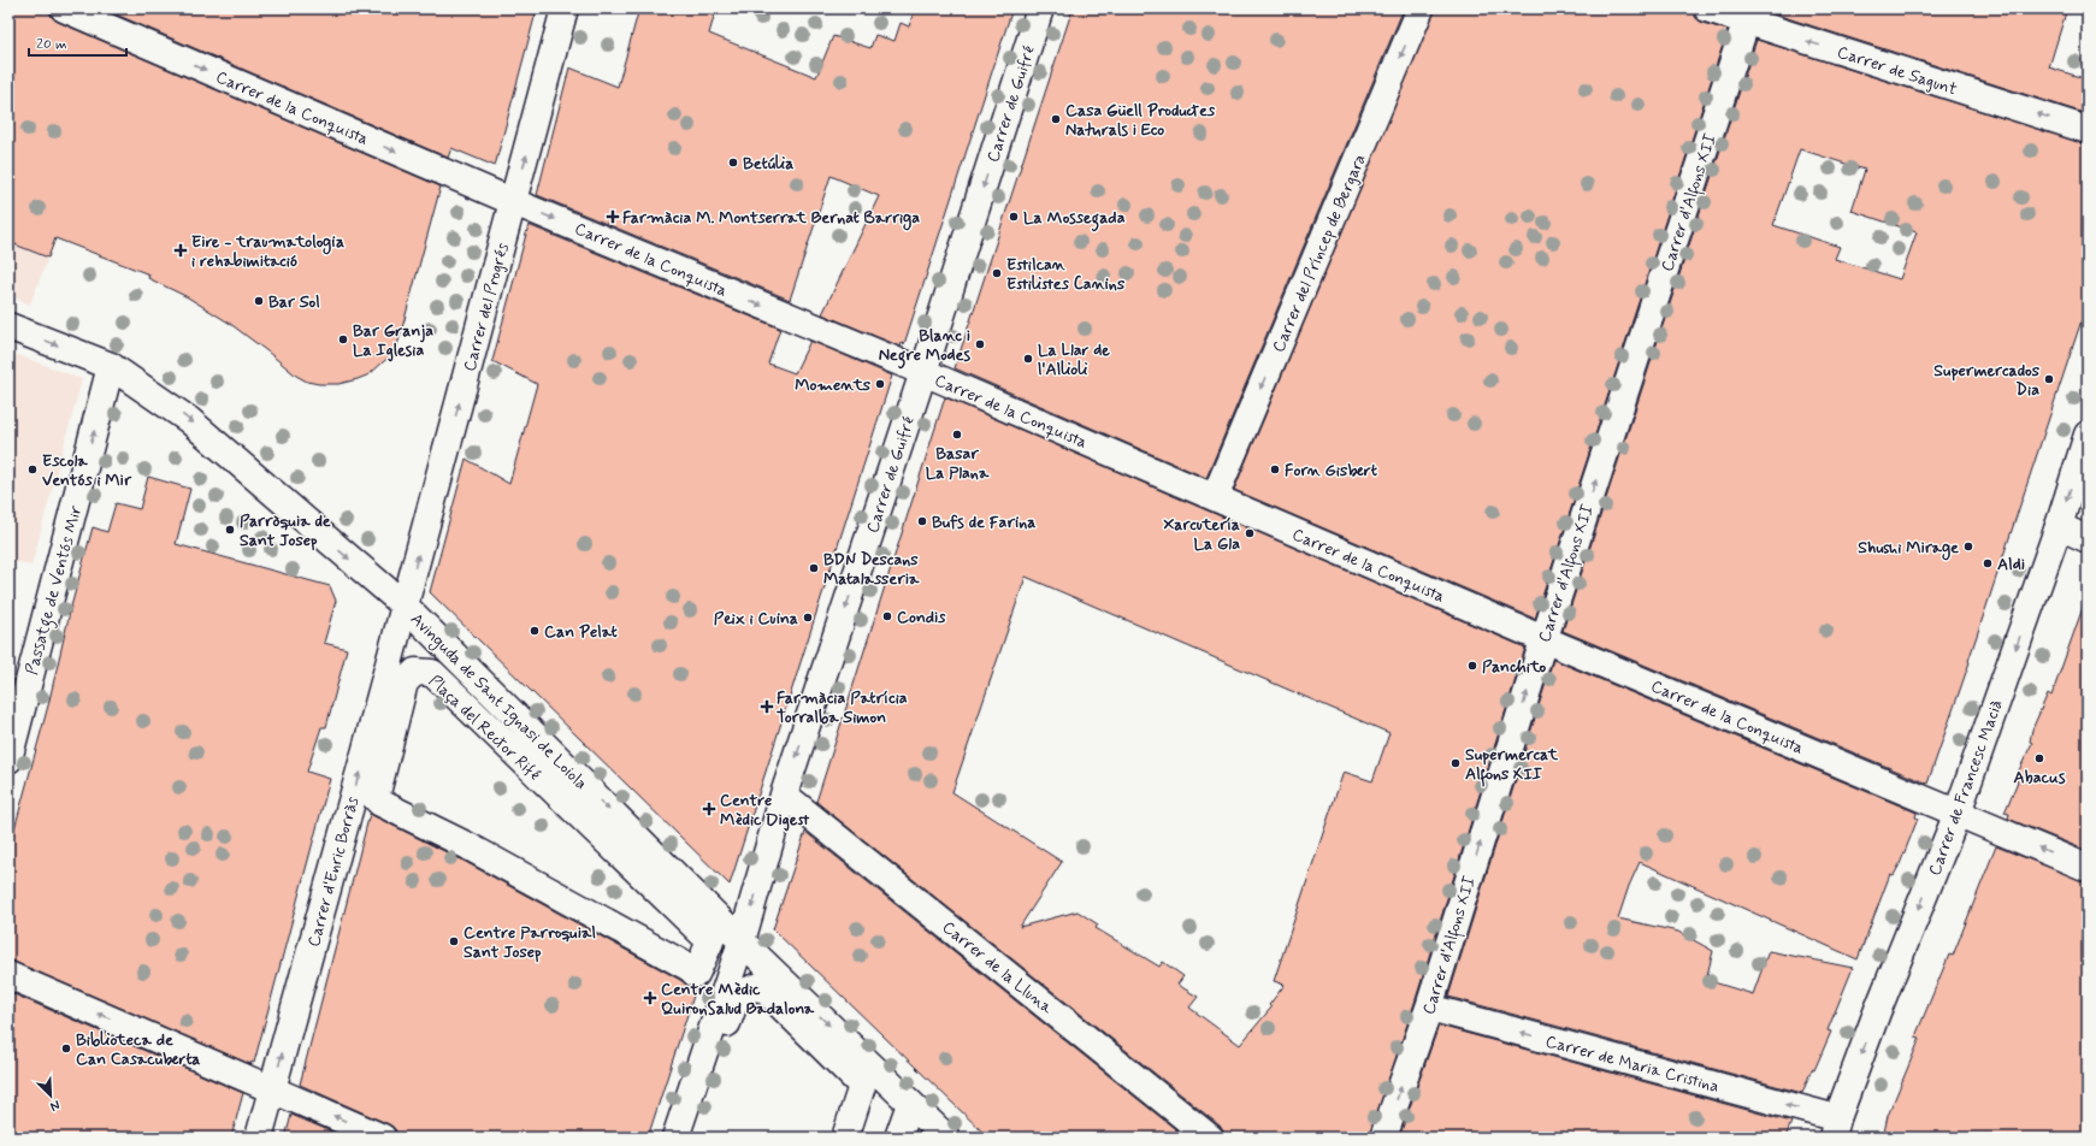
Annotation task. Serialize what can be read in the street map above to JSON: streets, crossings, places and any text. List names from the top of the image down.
{
  "streets": {
    "street": [
      "Carrer de Sagunt",
      "Carrer de Guifré",
      "Carrer de la Conquista",
      "Carrer d'Alfons XII",
      "Carrer del Príncep de Bergara",
      "Carrer del Progrés",
      "Passatge de Ventós Mir",
      "Avinguda de Sant Ignasi de Loiola",
      "Plaça del Rector Rifé",
      "Carrer de Francesc Macià",
      "Carrer d'Enric Borràs",
      "Carrer de la Lluna",
      "Carrer de Maria Cristina"
    ]
  },
  "crossings": [
    ["Carrer de Sagunt", "Carrer d'Alfons XII"],
    ["Carrer de Guifré", "Carrer de la Conquista"],
    ["Carrer de Guifré", "Avinguda de Sant Ignasi de Loiola"],
    ["Carrer de Guifré", "Carrer de la Lluna"],
    ["Carrer de la Conquista", "Carrer d'Alfons XII"],
    ["Carrer de la Conquista", "Carrer del Príncep de Bergara"],
    ["Carrer de la Conquista", "Carrer del Progrés"],
    ["Carrer de la Conquista", "Carrer de Francesc Macià"],
    ["Carrer d'Alfons XII", "Carrer de Maria Cristina"],
    ["Carrer del Progrés", "Avinguda de Sant Ignasi de Loiola"],
    ["Carrer del Progrés", "Carrer d'Enric Borràs"],
    ["Passatge de Ventós Mir", "Avinguda de Sant Ignasi de Loiola"],
    ["Avinguda de Sant Ignasi de Loiola", "Carrer d'Enric Borràs"],
    ["Carrer de Francesc Macià", "Carrer de Maria Cristina"]
  ],
  "one_way": [
    "Carrer de Sagunt",
    "Carrer de Guifré",
    "Carrer d'Alfons XII",
    "Carrer del Príncep de Bergara",
    "Carrer del Progrés",
    "Passatge de Ventós Mir",
    "Avinguda de Sant Ignasi de Loiola",
    "Carrer de Francesc Macià",
    "Carrer d'Enric Borràs",
    "Carrer de Maria Cristina"
  ],
  "places": {
    "other": [
      "Casa Güell Productes Naturals i Eco",
      "Betúlia",
      "La Mossegada",
      "Estilcan Estilistes Canins",
      "Bar Sol",
      "Bar Granja La Iglesia",
      "Blanc i Negre Modes",
      "La Llar de l'Allioli",
      "Supermercados Dia",
      "Moments",
      "Basar La Plana",
      "Escola Ventós i Mir",
      "Forn Gisbert",
      "Bufs de Farina",
      "Parròquia de Sant Josep",
      "Xarcutería La Gla",
      "Shushi Mirage",
      "Aldi",
      "BDN Descans Matalasseria",
      "Condis",
      "Peix i Cuina",
      "Can Pelat",
      "Panchito",
      "Abacus",
      "Supermercat Alfons XII",
      "Centre Parroquial Sant Josep",
      "Biblioteca de Can Casacuberta"
    ],
    "health": [
      "Farmàcia M. Montserrat Bernat Barriga",
      "Eire - traumatologia i rehabimitació",
      "Farmàcia Patrícia Torralba Simon",
      "Centre Mèdic Digest",
      "Centre Mèdic QuironSalud Badalona"
    ]
  },
  "scale_bar": "20 m",
  "north": "bottom right"
}
